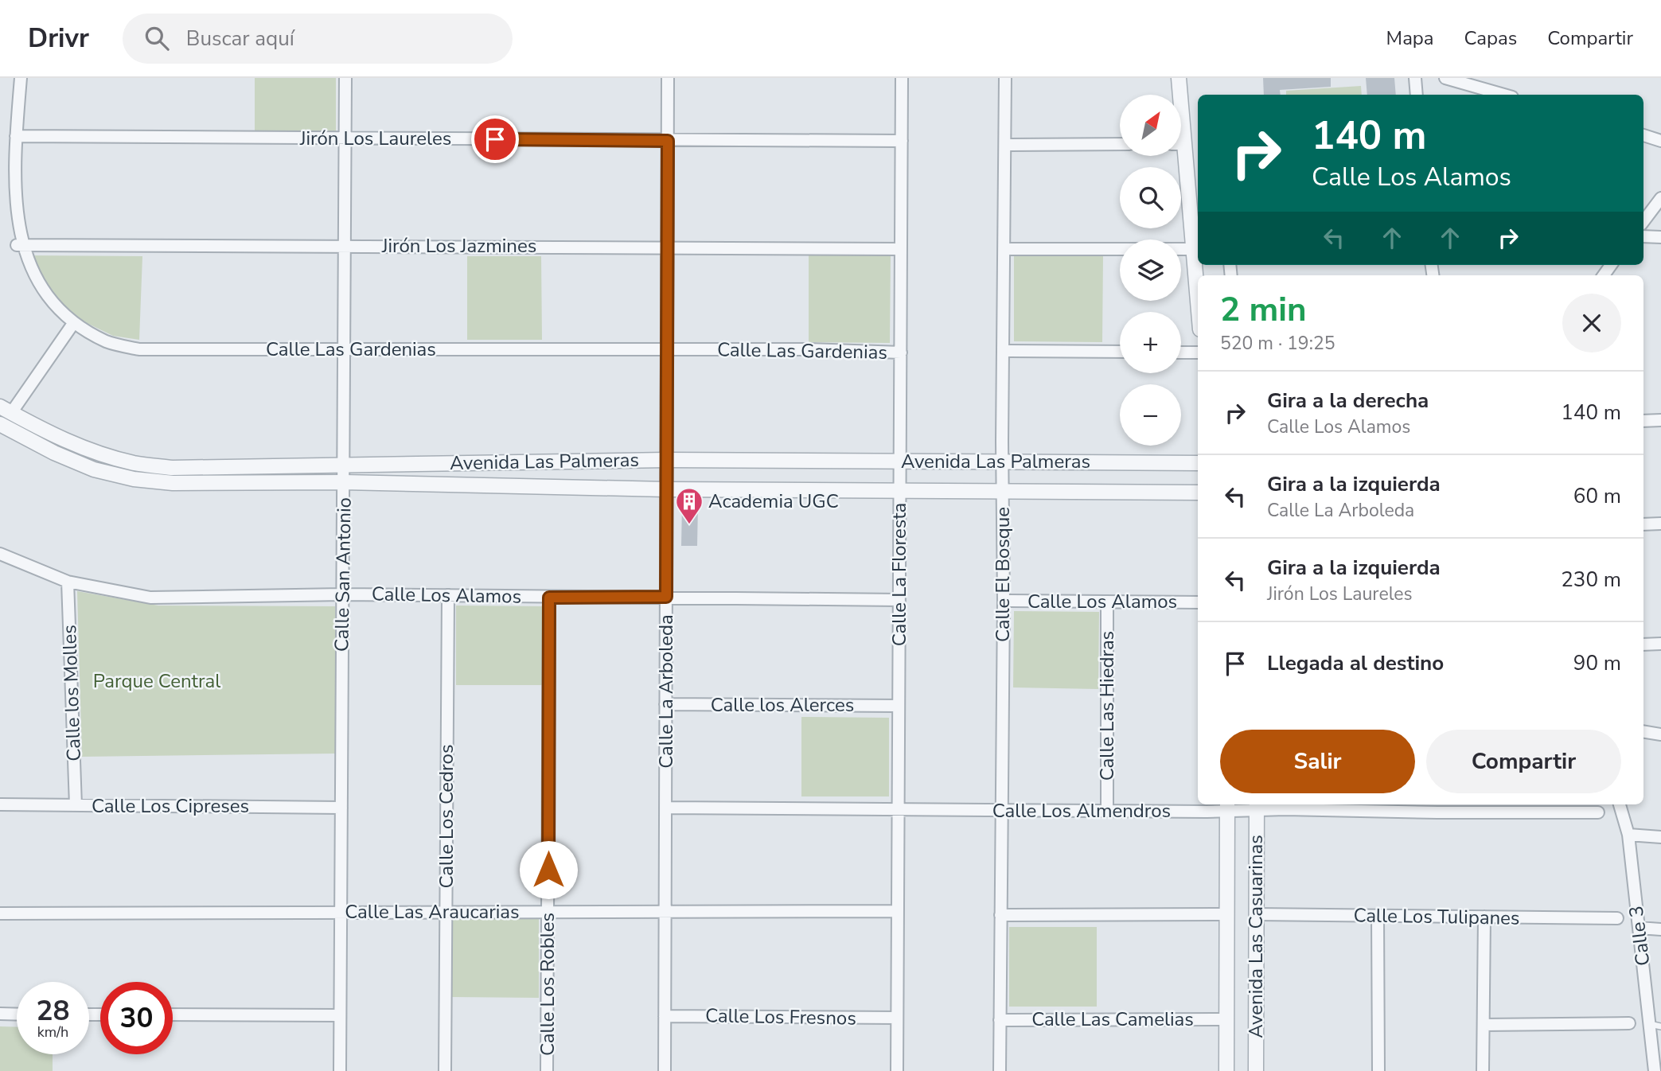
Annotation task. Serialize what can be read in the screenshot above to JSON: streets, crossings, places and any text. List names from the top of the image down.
{
  "streets": {
    "street": [
      "Jirón Los Laureles",
      "Jirón Los Jazmines",
      "Calle Las Gardenias",
      "Avenida Las Palmeras",
      "Calle San Antonio",
      "Calle La Floresta",
      "Calle El Bosque",
      "Calle Los Alamos",
      "Calle La Arboleda",
      "Calle los Molles",
      "Calle los Alerces",
      "Calle Las Hiedras",
      "Calle Los Cipreses",
      "Calle Los Almendros",
      "Calle Los Cedros",
      "Calle Las Araucarias",
      "Calle Los Tulipanes",
      "Calle 3",
      "Avenida Las Casuarinas",
      "Calle Los Robles",
      "Calle Los Fresnos",
      "Calle Las Camelias"
    ]
  },
  "crossings": [
    ["Jirón Los Laureles", "Calle Las Gardenias"],
    ["Jirón Los Laureles", "Calle San Antonio"],
    ["Jirón Los Laureles", "Calle La Floresta"],
    ["Jirón Los Laureles", "Calle La Arboleda"],
    ["Jirón Los Jazmines", "Calle Las Gardenias"],
    ["Jirón Los Jazmines", "Calle San Antonio"],
    ["Jirón Los Jazmines", "Calle La Floresta"],
    ["Jirón Los Jazmines", "Calle La Arboleda"],
    ["Calle Las Gardenias", "Calle San Antonio"],
    ["Calle Las Gardenias", "Calle La Floresta"],
    ["Calle Las Gardenias", "Calle La Arboleda"],
    ["Avenida Las Palmeras", "Calle San Antonio"],
    ["Avenida Las Palmeras", "Calle La Floresta"],
    ["Avenida Las Palmeras", "Calle El Bosque"],
    ["Avenida Las Palmeras", "Calle La Arboleda"],
    ["Calle San Antonio", "Calle Los Alamos"],
    ["Calle San Antonio", "Calle Los Cipreses"],
    ["Calle San Antonio", "Calle Las Araucarias"],
    ["Calle La Floresta", "Calle Los Alamos"],
    ["Calle La Floresta", "Calle los Alerces"],
    ["Calle La Floresta", "Calle Los Almendros"],
    ["Calle La Floresta", "Calle Las Araucarias"],
    ["Calle La Floresta", "Calle Los Fresnos"],
    ["Calle El Bosque", "Calle Los Alamos"],
    ["Calle El Bosque", "Calle Los Almendros"],
    ["Calle El Bosque", "Calle Las Camelias"],
    ["Calle Los Alamos", "Calle La Arboleda"],
    ["Calle Los Alamos", "Calle los Molles"],
    ["Calle Los Alamos", "Calle Las Hiedras"],
    ["Calle Los Alamos", "Calle Los Cedros"],
    ["Calle Los Alamos", "Calle Los Robles"],
    ["Calle La Arboleda", "Calle los Alerces"],
    ["Calle La Arboleda", "Calle Los Almendros"],
    ["Calle La Arboleda", "Calle Las Araucarias"],
    ["Calle La Arboleda", "Calle Los Fresnos"],
    ["Calle los Molles", "Calle Los Cipreses"],
    ["Calle Las Hiedras", "Calle Los Almendros"],
    ["Calle Los Almendros", "Avenida Las Casuarinas"],
    ["Calle Los Cedros", "Calle Las Araucarias"],
    ["Calle Las Araucarias", "Calle Los Robles"],
    ["Calle Los Tulipanes", "Avenida Las Casuarinas"],
    ["Avenida Las Casuarinas", "Calle Las Camelias"]
  ],
  "parks": ["Parque Central"],
  "places": {
    "building": ["Academia UGC"]
  },
  "north": "top right",
  "page": {
    "header": "Drivr",
    "search": "Buscar aquí",
    "nav": ["Mapa", "Capas", "Compartir"],
    "map_buttons": ["+", "−"],
    "turn": ["140 m", "Calle Los Alamos"],
    "heading": ["2 min", "520 m · 19:25"],
    "list": [
      {
        "name": "Gira a la derecha",
        "note": "Calle Los Alamos",
        "value": "140 m"
      },
      {
        "name": "Gira a la izquierda",
        "note": "Calle La Arboleda",
        "value": "60 m"
      },
      {
        "name": "Gira a la izquierda",
        "note": "Jirón Los Laureles",
        "value": "230 m"
      },
      {
        "name": "Llegada al destino",
        "value": "90 m"
      }
    ],
    "buttons": ["Salir", "Compartir"],
    "speed": "28 km/h",
    "limit": "30"
  }
}
